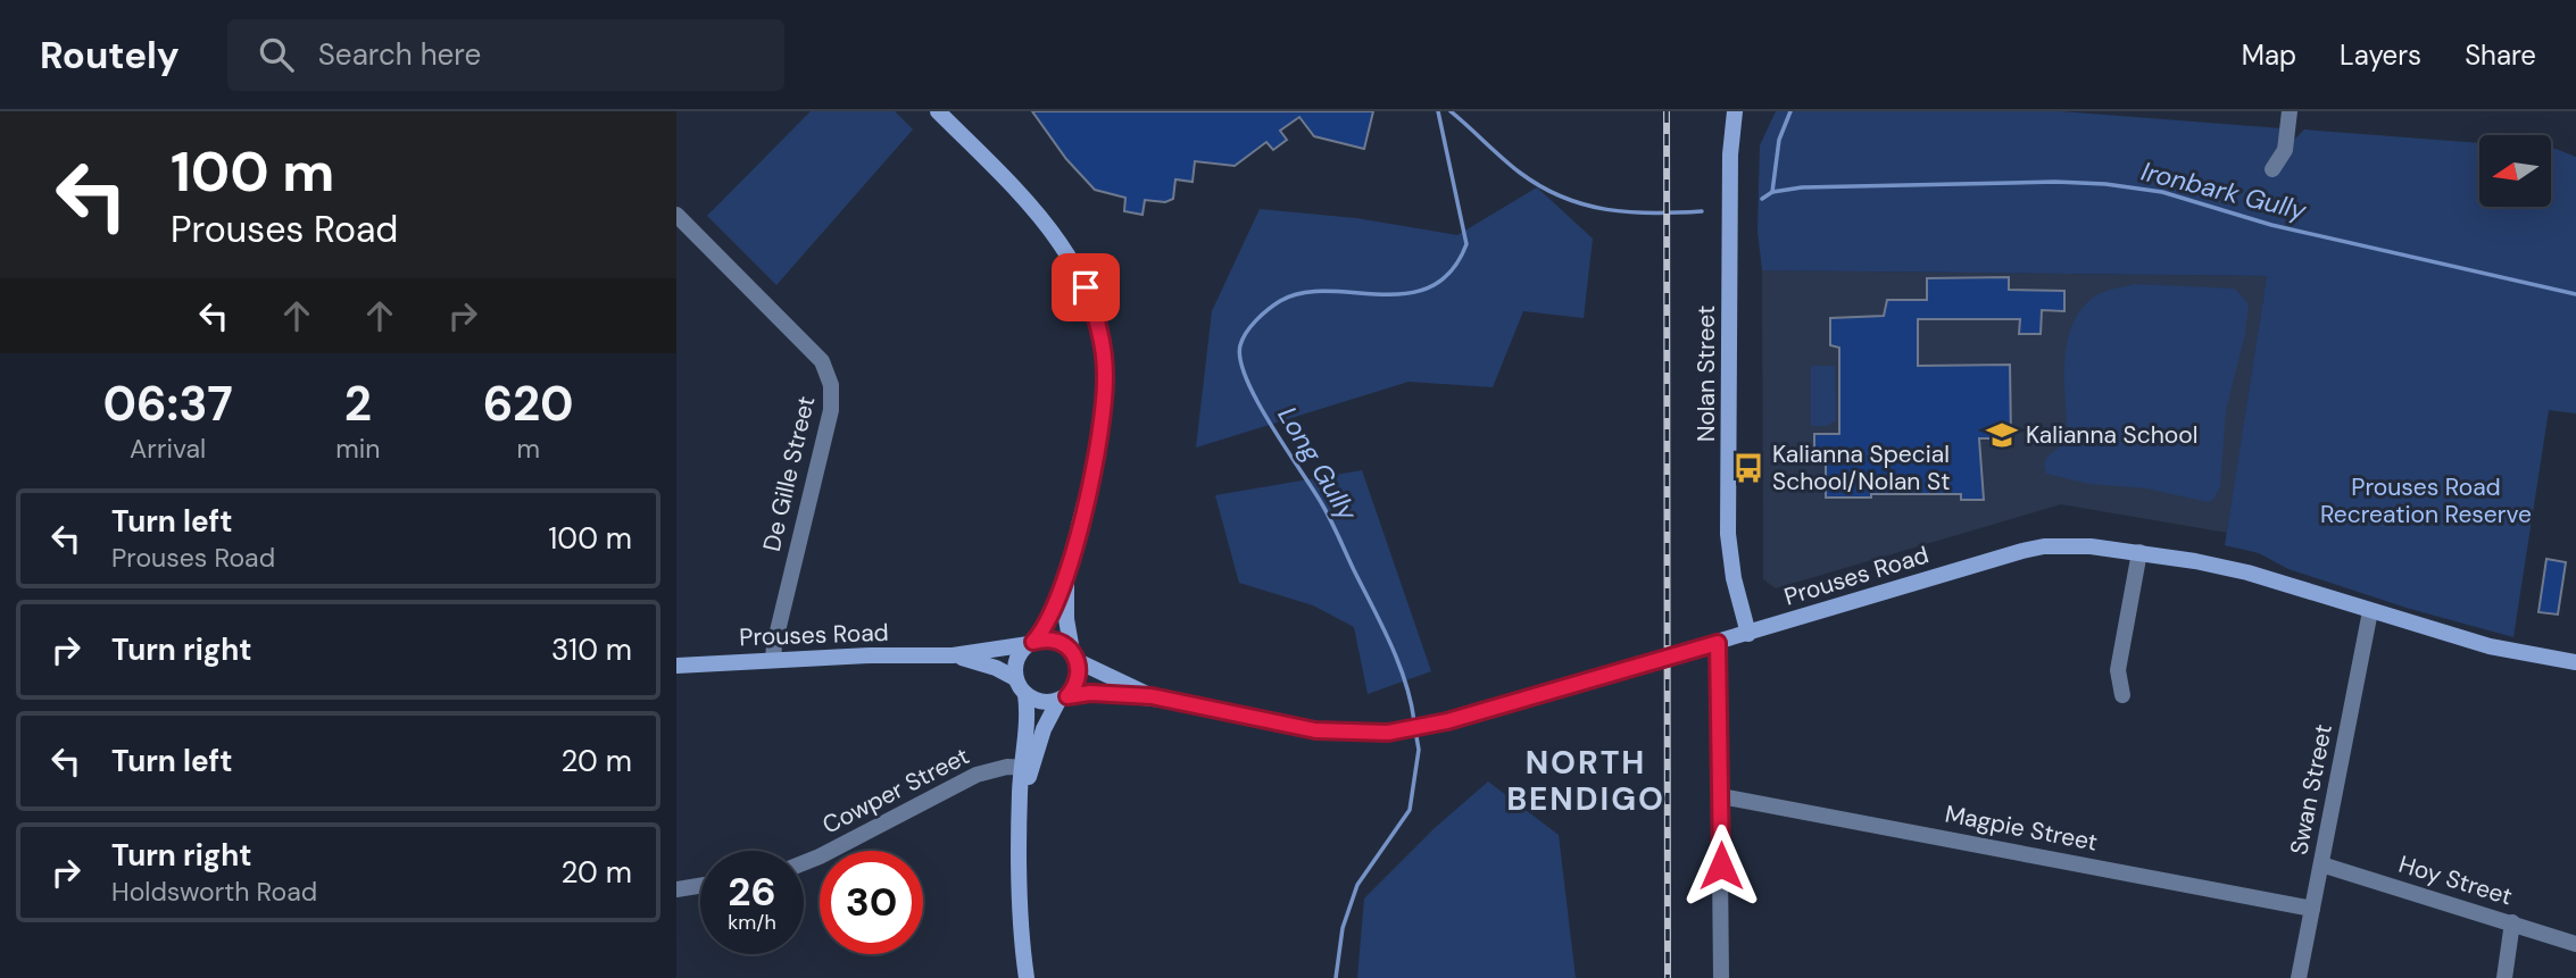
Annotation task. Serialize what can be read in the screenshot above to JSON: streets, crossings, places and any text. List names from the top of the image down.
{
  "streets": {
    "street": [
      "Nolan Street",
      "De Gille Street",
      "Prouses Road",
      "Swan Street",
      "Cowper Street",
      "Magpie Street",
      "Hoy Street"
    ]
  },
  "crossings": [
    ["Nolan Street", "Prouses Road"],
    ["De Gille Street", "Prouses Road"],
    ["Prouses Road", "Swan Street"],
    ["Swan Street", "Magpie Street"],
    ["Swan Street", "Hoy Street"]
  ],
  "districts": ["NORTH BENDIGO"],
  "water": ["Ironbark Gully", "Long Gully"],
  "parks": ["Prouses Road Recreation Reserve"],
  "places": {
    "school or university": ["Kalianna School"],
    "bus stop": ["Kalianna Special School/Nolan St"]
  },
  "north": "left",
  "page": {
    "header": "Routely",
    "search": "Search here",
    "nav": ["Map", "Layers", "Share"],
    "turn": ["100 m", "Prouses Road"],
    "eta": [
      "06:37",
      "Arrival",
      "2",
      "min",
      "620",
      "m"
    ],
    "list": [
      {
        "name": "Turn left",
        "note": "Prouses Road",
        "value": "100 m"
      },
      {
        "name": "Turn right",
        "value": "310 m"
      },
      {
        "name": "Turn left",
        "value": "20 m"
      },
      {
        "name": "Turn right",
        "note": "Holdsworth Road",
        "value": "20 m"
      }
    ],
    "speed": "26 km/h",
    "limit": "30"
  }
}
